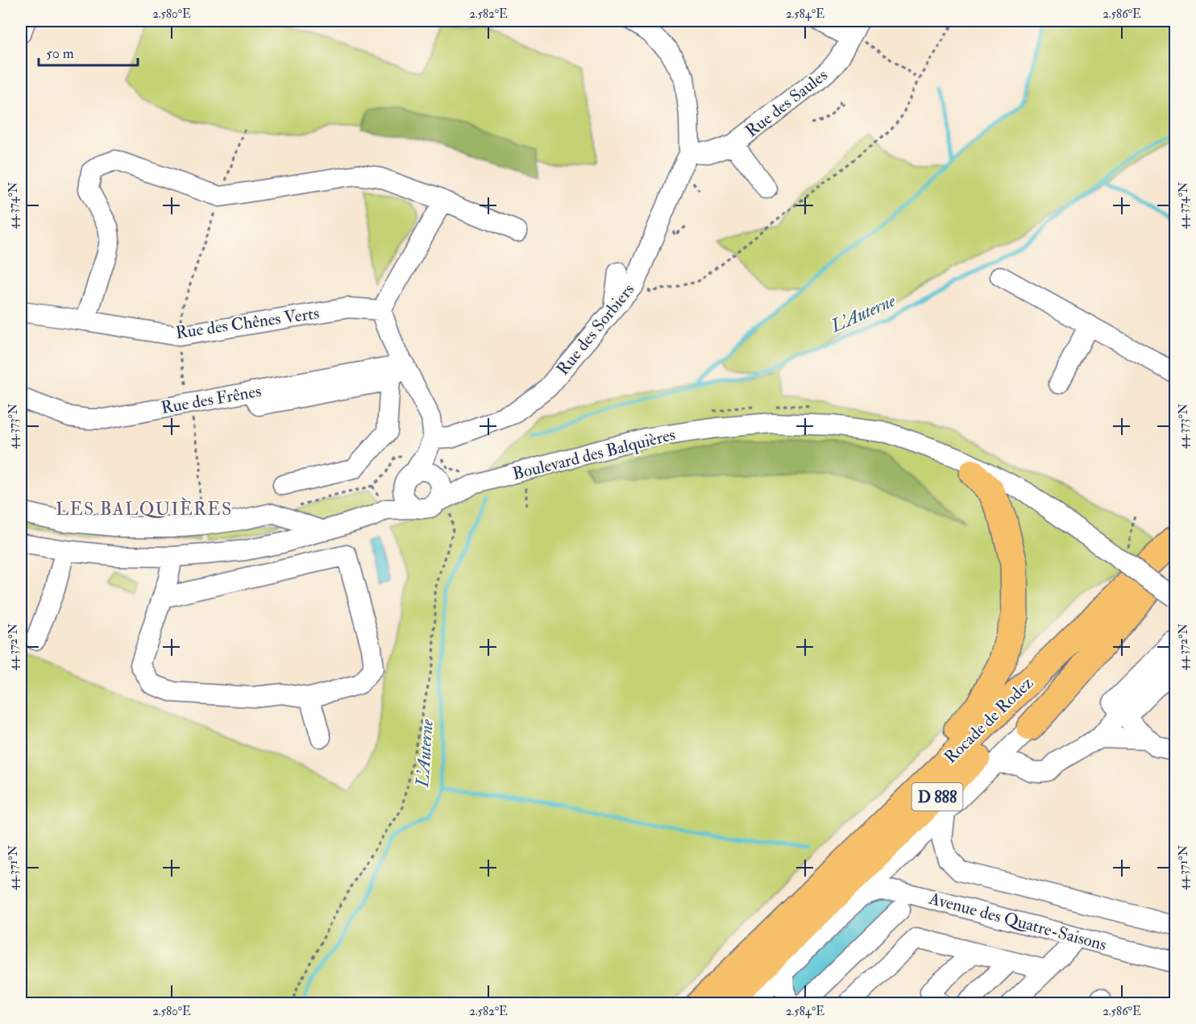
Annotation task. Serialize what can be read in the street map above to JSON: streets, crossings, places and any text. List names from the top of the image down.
{
  "streets": {
    "highway": ["Rocade de Rodez", "D 888"],
    "street": [
      "Rue des Saules",
      "Rue des Chênes Verts",
      "Rue des Sorbiers",
      "Rue des Frênes",
      "Boulevard des Balquières",
      "Avenue des Quatre-Saisons"
    ]
  },
  "crossings": [
    ["Rue des Saules", "Rue des Sorbiers"]
  ],
  "districts": ["LES BALQUIÈRES"],
  "water": ["L'Auterne"],
  "scale_bar": "50 m",
  "coordinates": [
    "2.580°E",
    "2.582°E",
    "2.584°E",
    "2.586°E",
    "44.374°N",
    "44.373°N",
    "44.372°N",
    "44.371°N"
  ]
}
